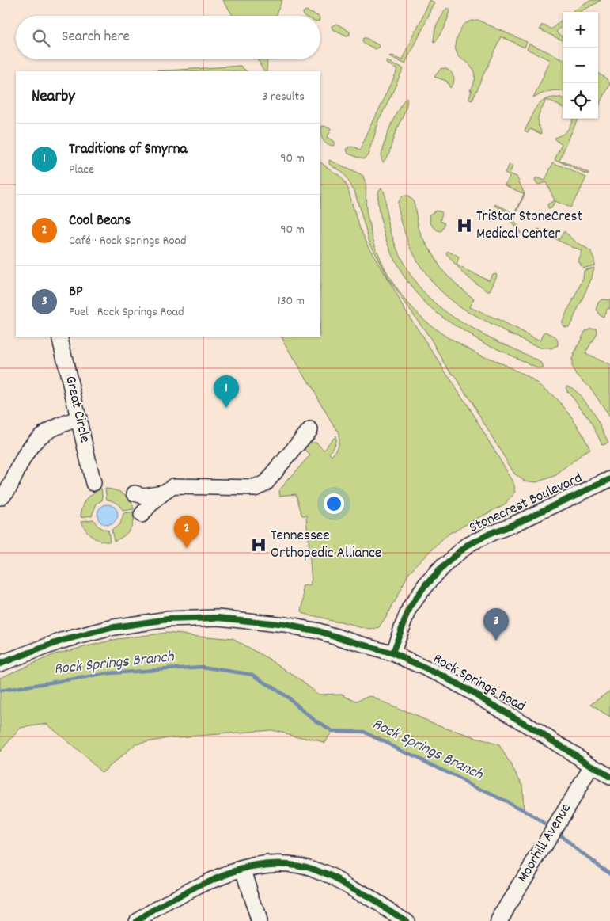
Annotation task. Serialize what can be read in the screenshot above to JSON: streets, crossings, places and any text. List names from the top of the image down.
{
  "streets": {
    "street": [
      "Great Circle",
      "Stonecrest Boulevard",
      "Rock Springs Road",
      "Moorhill Avenue"
    ]
  },
  "crossings": [
    ["Stonecrest Boulevard", "Rock Springs Road"],
    ["Rock Springs Road", "Moorhill Avenue"]
  ],
  "water": ["Rock Springs Branch"],
  "places": {
    "hospital": ["TriStar StoneCrest Medical Center", "Tennessee Orthopedic Alliance"]
  },
  "page": {
    "map_buttons": ["+", "−"],
    "search": "Search here",
    "heading": ["Nearby", "3 results"],
    "list": [
      {
        "mark": "1",
        "name": "Traditions of Smyrna",
        "note": "Place",
        "value": "90 m"
      },
      {
        "mark": "2",
        "name": "Cool Beans",
        "note": "Café · Rock Springs Road",
        "value": "90 m"
      },
      {
        "mark": "3",
        "name": "BP",
        "note": "Fuel · Rock Springs Road",
        "value": "130 m"
      }
    ],
    "pins": ["1", "2", "3"]
  }
}
